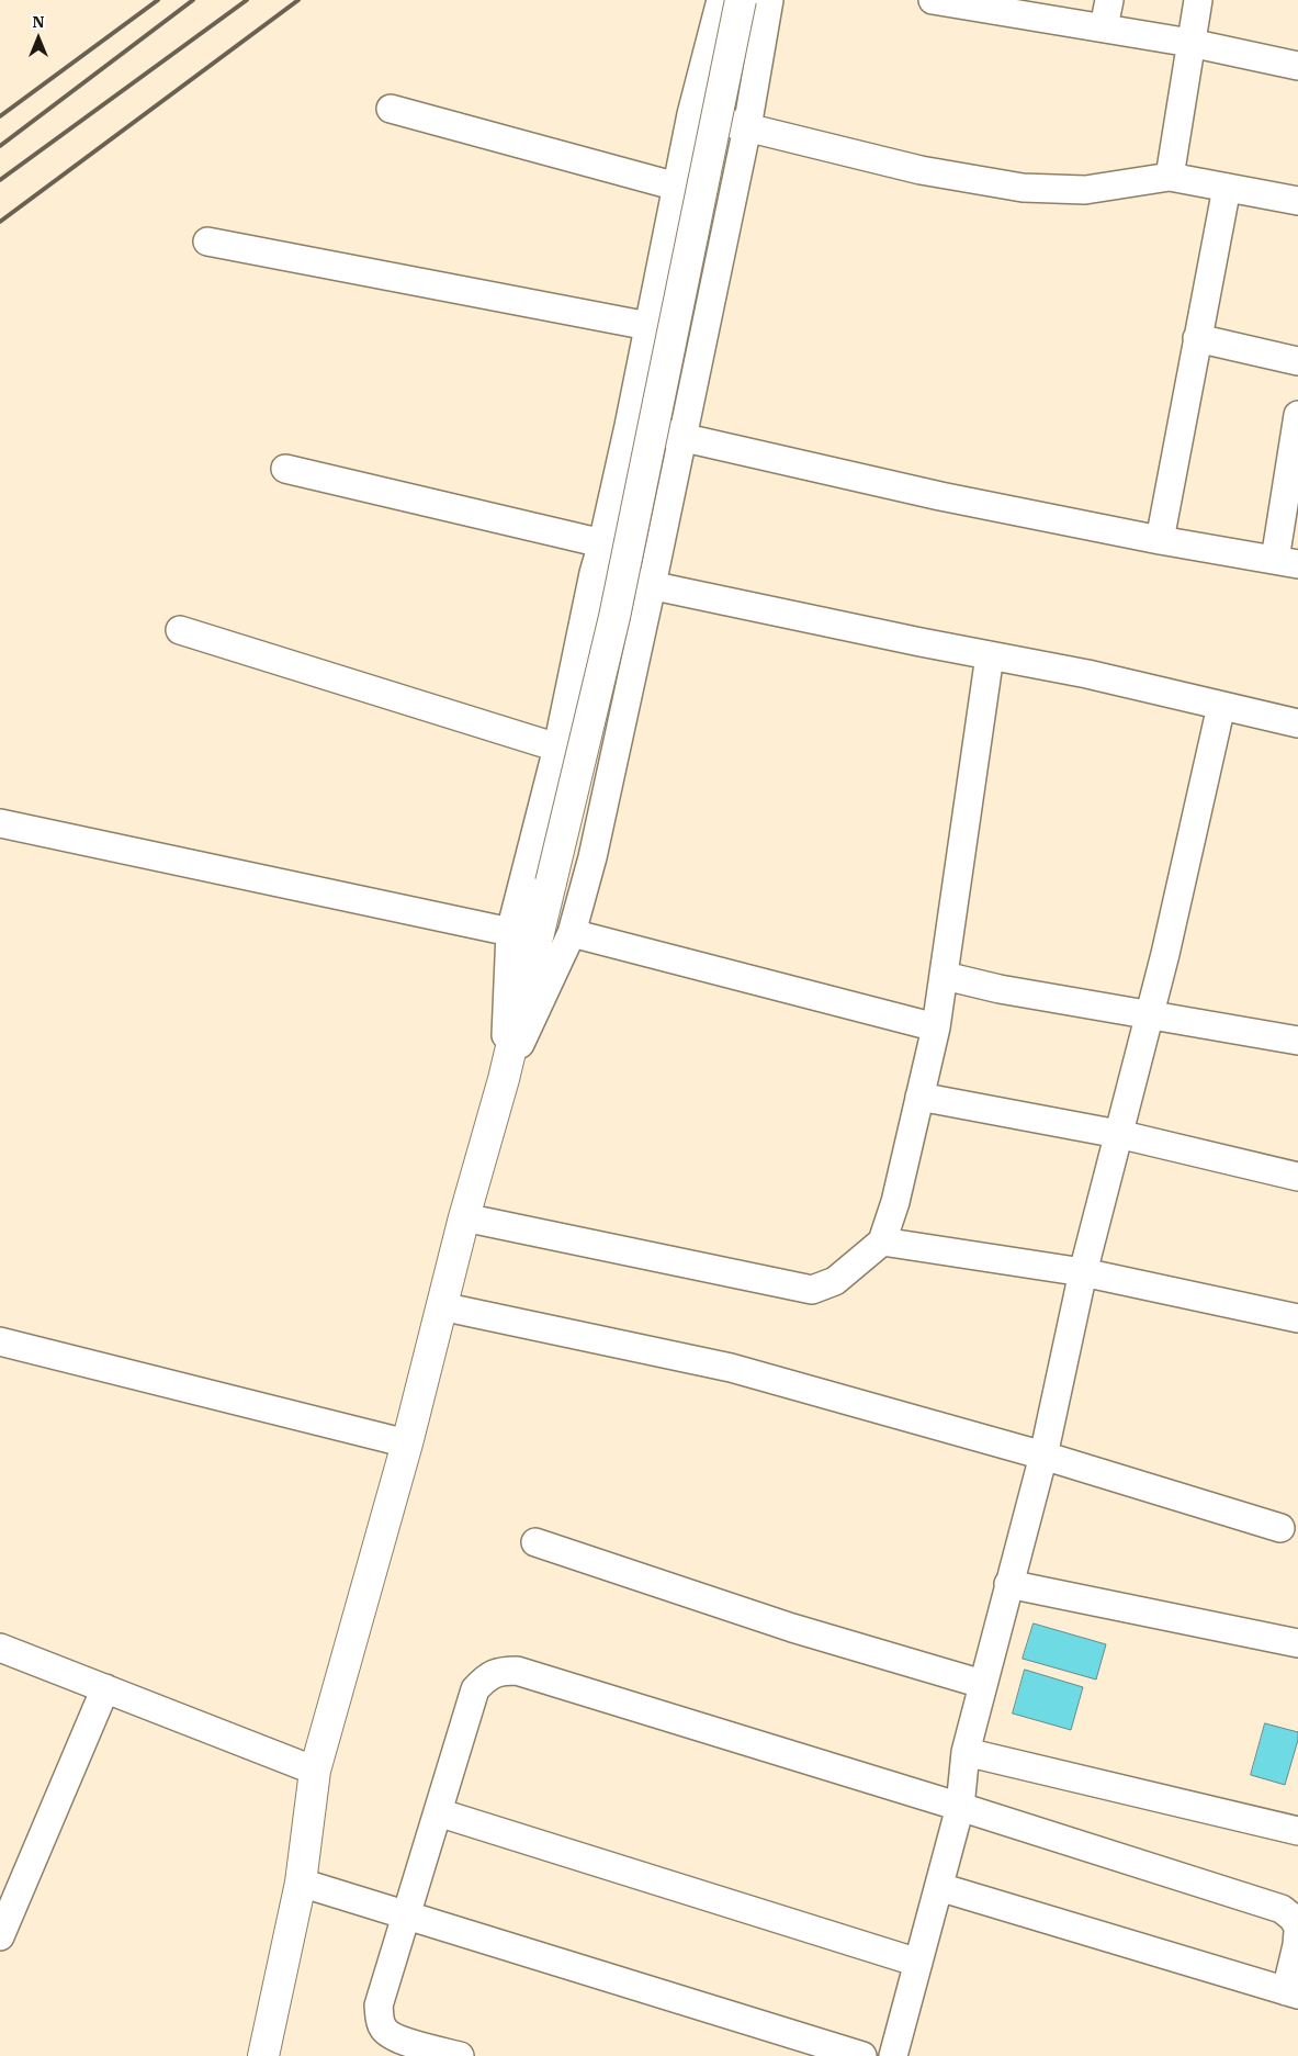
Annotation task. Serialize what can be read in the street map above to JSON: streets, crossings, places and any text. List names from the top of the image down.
{
  "north": "top"
}
